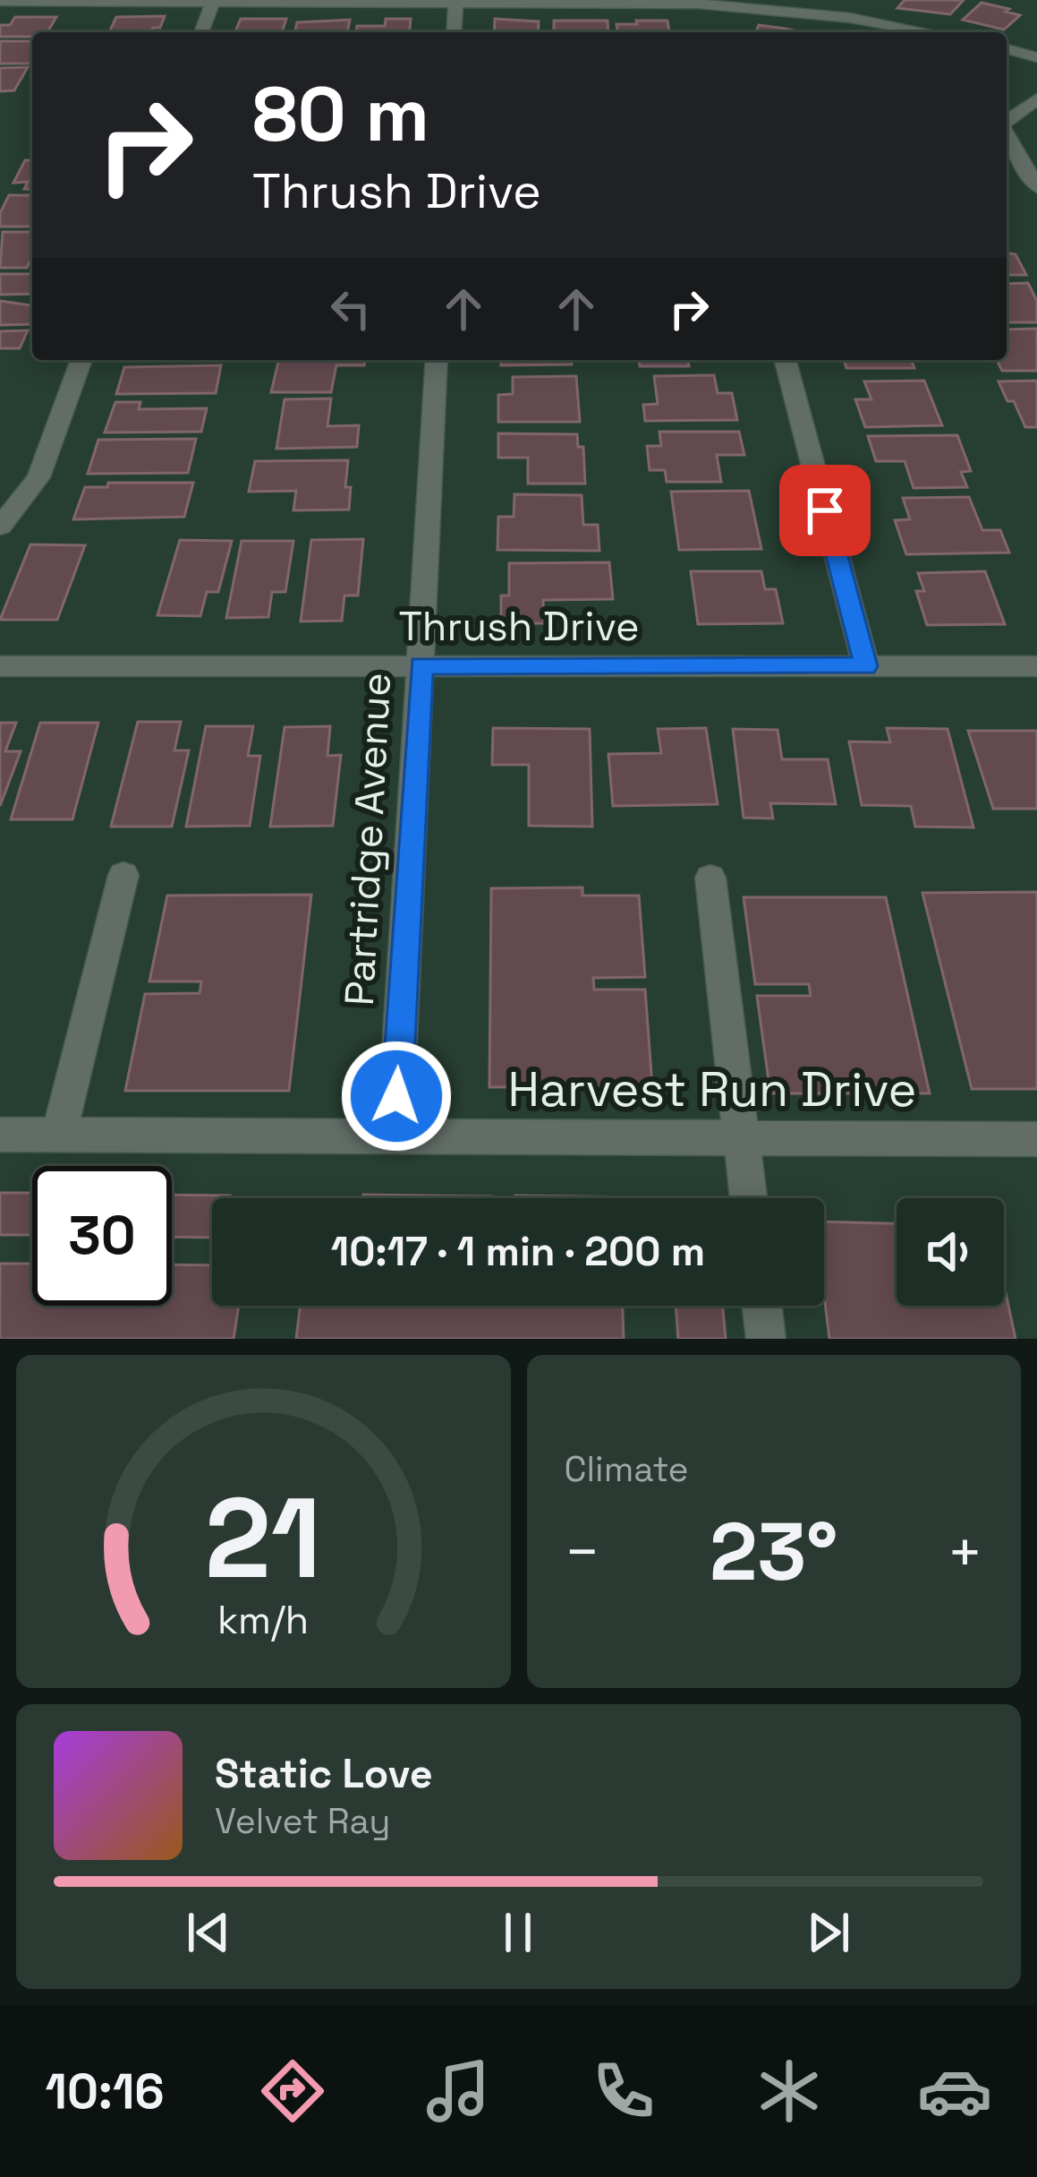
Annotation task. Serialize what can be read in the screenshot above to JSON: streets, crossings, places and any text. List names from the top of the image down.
{
  "streets": {
    "street": ["Thrush Drive", "Partridge Avenue", "Harvest Run Drive"]
  },
  "crossings": [
    ["Thrush Drive", "Partridge Avenue"],
    ["Partridge Avenue", "Harvest Run Drive"]
  ],
  "page": {
    "turn": ["80 m", "Thrush Drive"],
    "limit": "30",
    "trip": "10:17 · 1 min · 200 m",
    "tile": "Climate",
    "heat": ["−", "23°", "+"],
    "song": ["Static Love", "Velvet Ray"],
    "tabs": "10:16",
    "gauge": ["21", "km/h"]
  }
}
